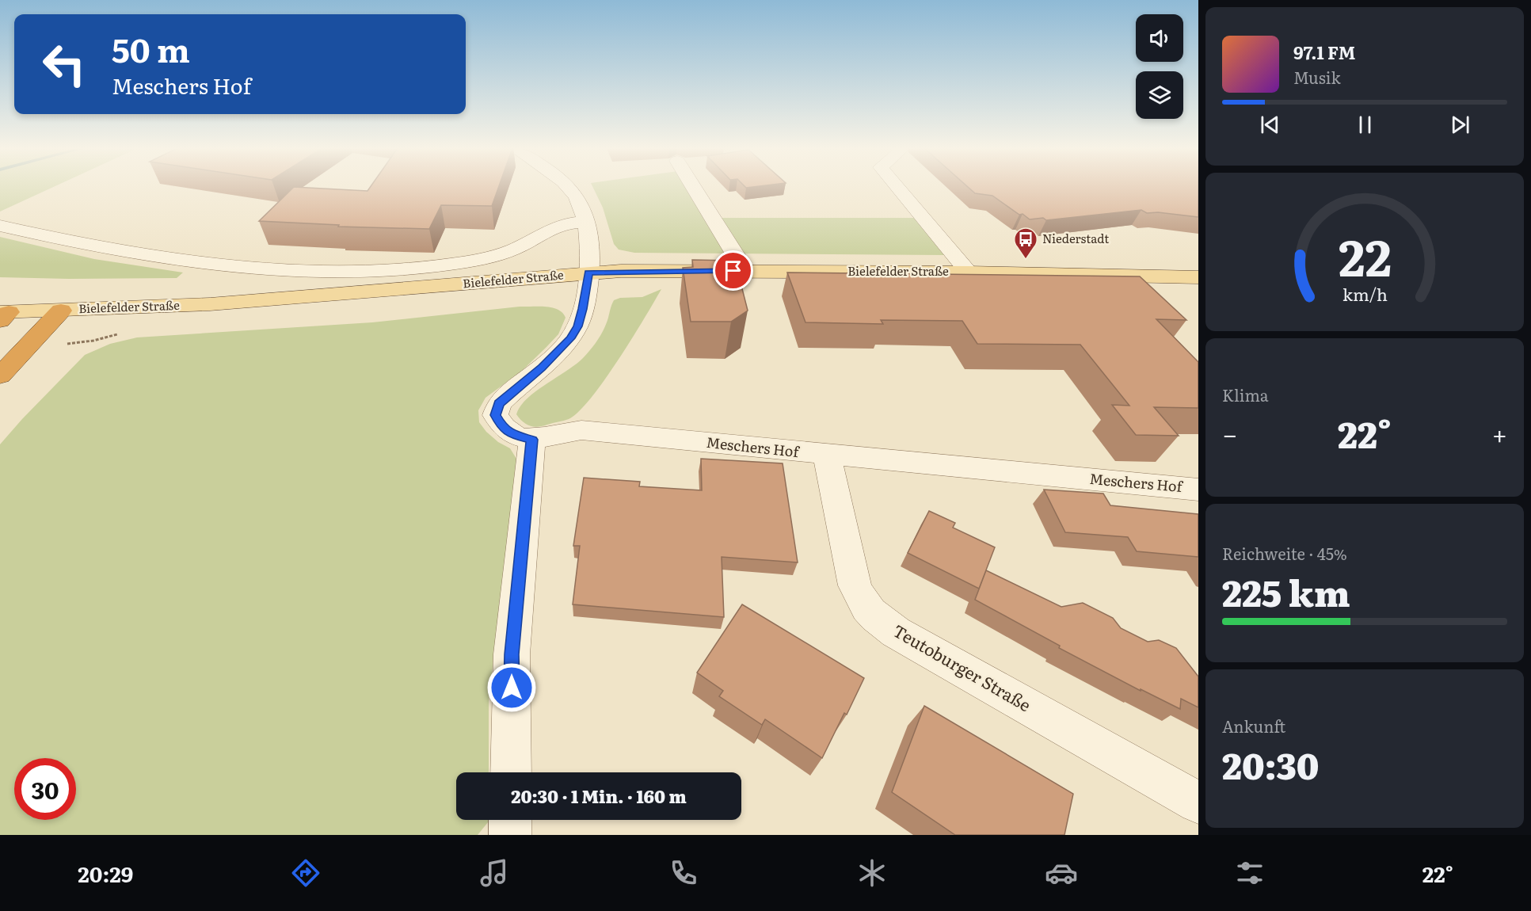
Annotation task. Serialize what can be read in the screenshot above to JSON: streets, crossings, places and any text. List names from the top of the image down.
{
  "streets": {
    "main road": ["Bielefelder Straße"],
    "street": ["Meschers Hof", "Teutoburger Straße"]
  },
  "crossings": [
    ["Bielefelder Straße", "Meschers Hof"],
    ["Meschers Hof", "Teutoburger Straße"]
  ],
  "places": {
    "bus stop": ["Niederstadt"]
  },
  "page": {
    "turn": ["50 m", "Meschers Hof"],
    "song": ["97.1 FM", "Musik"],
    "tile": [
      "Klima",
      ["Reichweite · 45%", "225 km"],
      ["Ankunft", "20:30"]
    ],
    "heat": ["−", "22°", "+"],
    "limit": "30",
    "trip": "20:30 · 1 Min. · 160 m",
    "tabs": ["20:29", "22°"],
    "gauge": ["22", "km/h"]
  }
}
